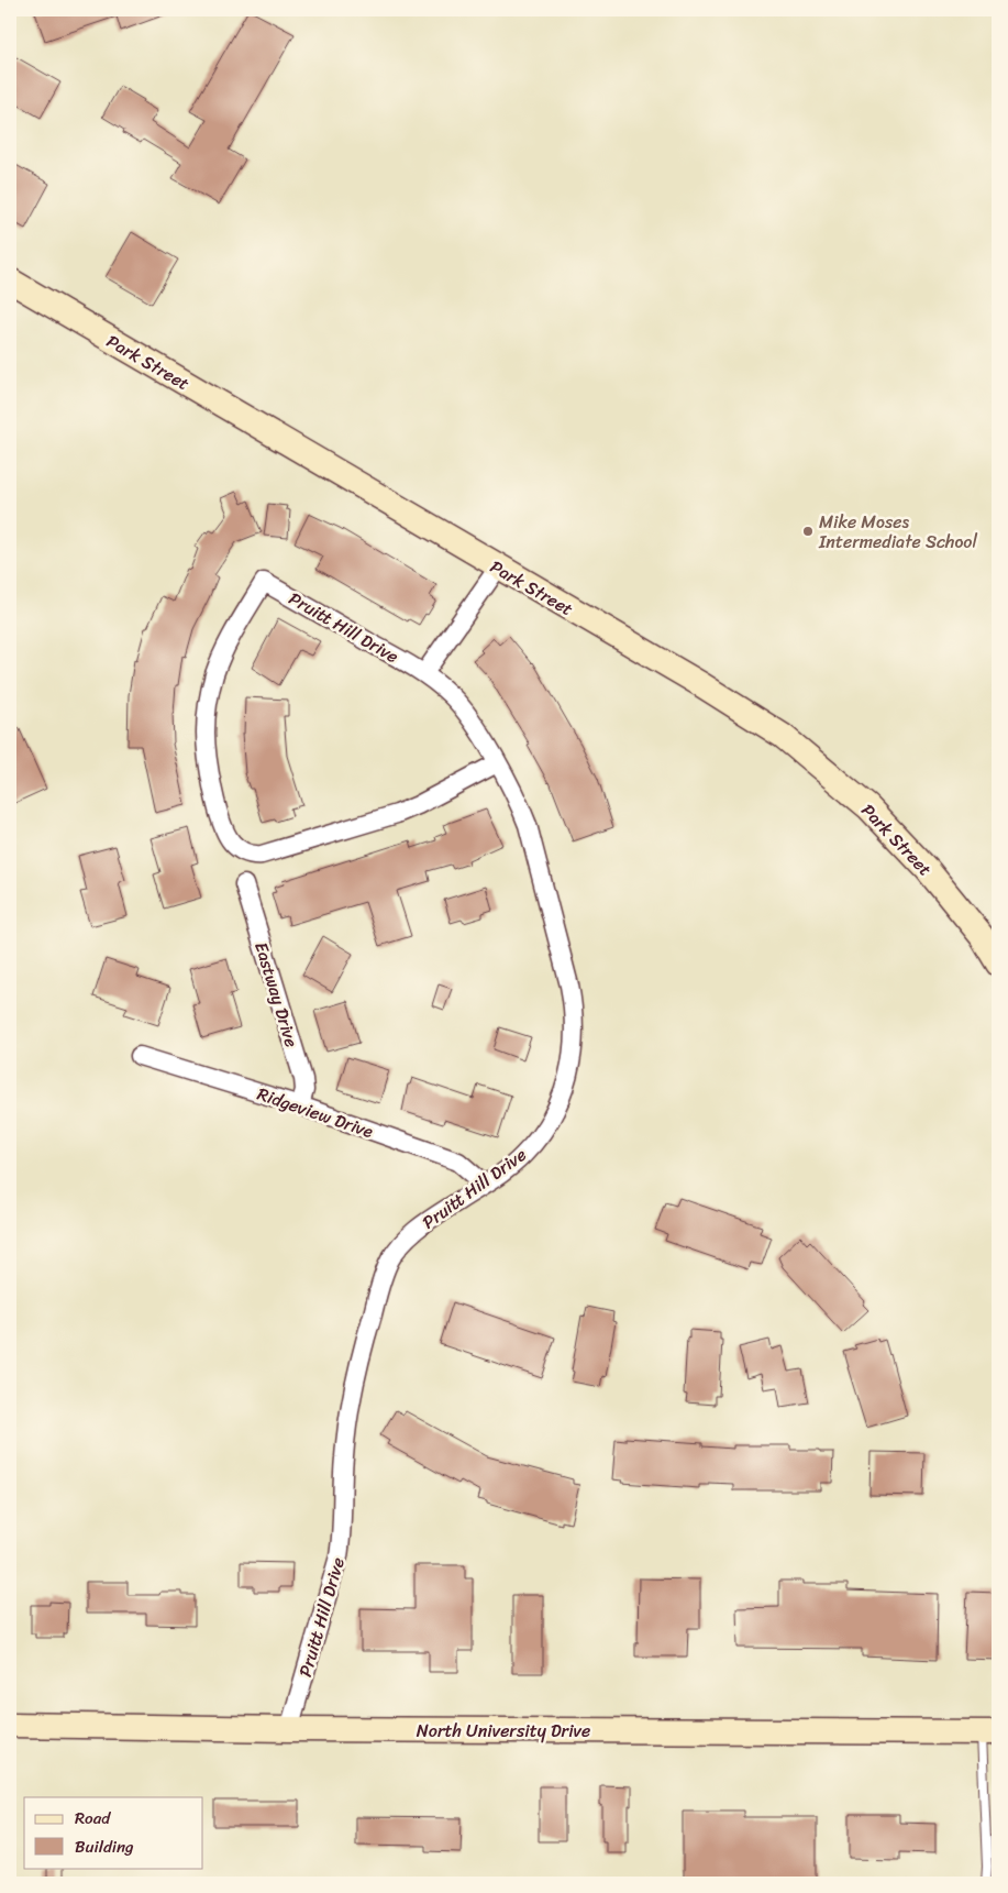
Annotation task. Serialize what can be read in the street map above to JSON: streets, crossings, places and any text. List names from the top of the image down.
{
  "streets": {
    "street": [
      "Park Street",
      "Pruitt Hill Drive",
      "Eastway Drive",
      "Ridgeview Drive",
      "North University Drive"
    ]
  },
  "crossings": [
    ["Pruitt Hill Drive", "Ridgeview Drive"],
    ["Pruitt Hill Drive", "North University Drive"],
    ["Eastway Drive", "Ridgeview Drive"]
  ],
  "places": ["Mike Moses Intermediate School"],
  "legend": ["Road", "Building"]
}
